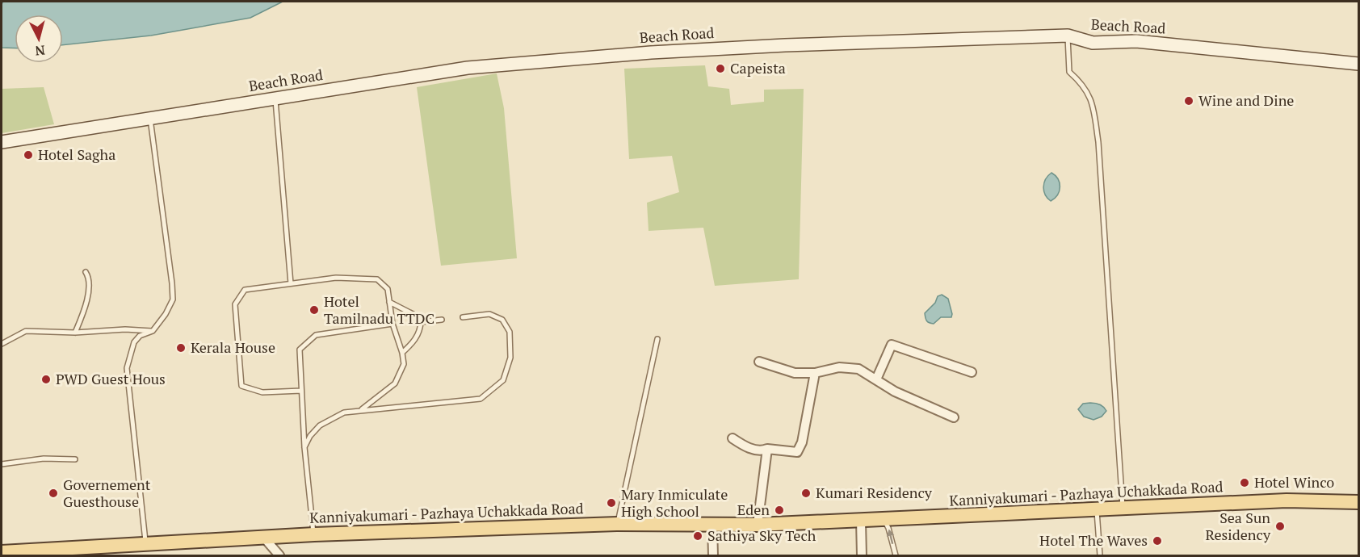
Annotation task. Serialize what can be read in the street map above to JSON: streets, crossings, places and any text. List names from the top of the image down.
{
  "streets": {
    "main road": ["Kanniyakumari - Pazhaya Uchakkada Road"],
    "street": ["Beach Road"]
  },
  "places": [
    "Capeista",
    "Wine and Dine",
    "Hotel Sagha",
    "Hotel Tamilnadu TTDC",
    "Kerala House",
    "PWD Guest Hous",
    "Hotel Winco",
    "Governement Guesthouse",
    "Kumari Residency",
    "Mary Inmiculate High School",
    "Eden",
    "Sea Sun Residency",
    "Sathiya Sky Tech",
    "Hotel The Waves"
  ],
  "north": "bottom"
}
